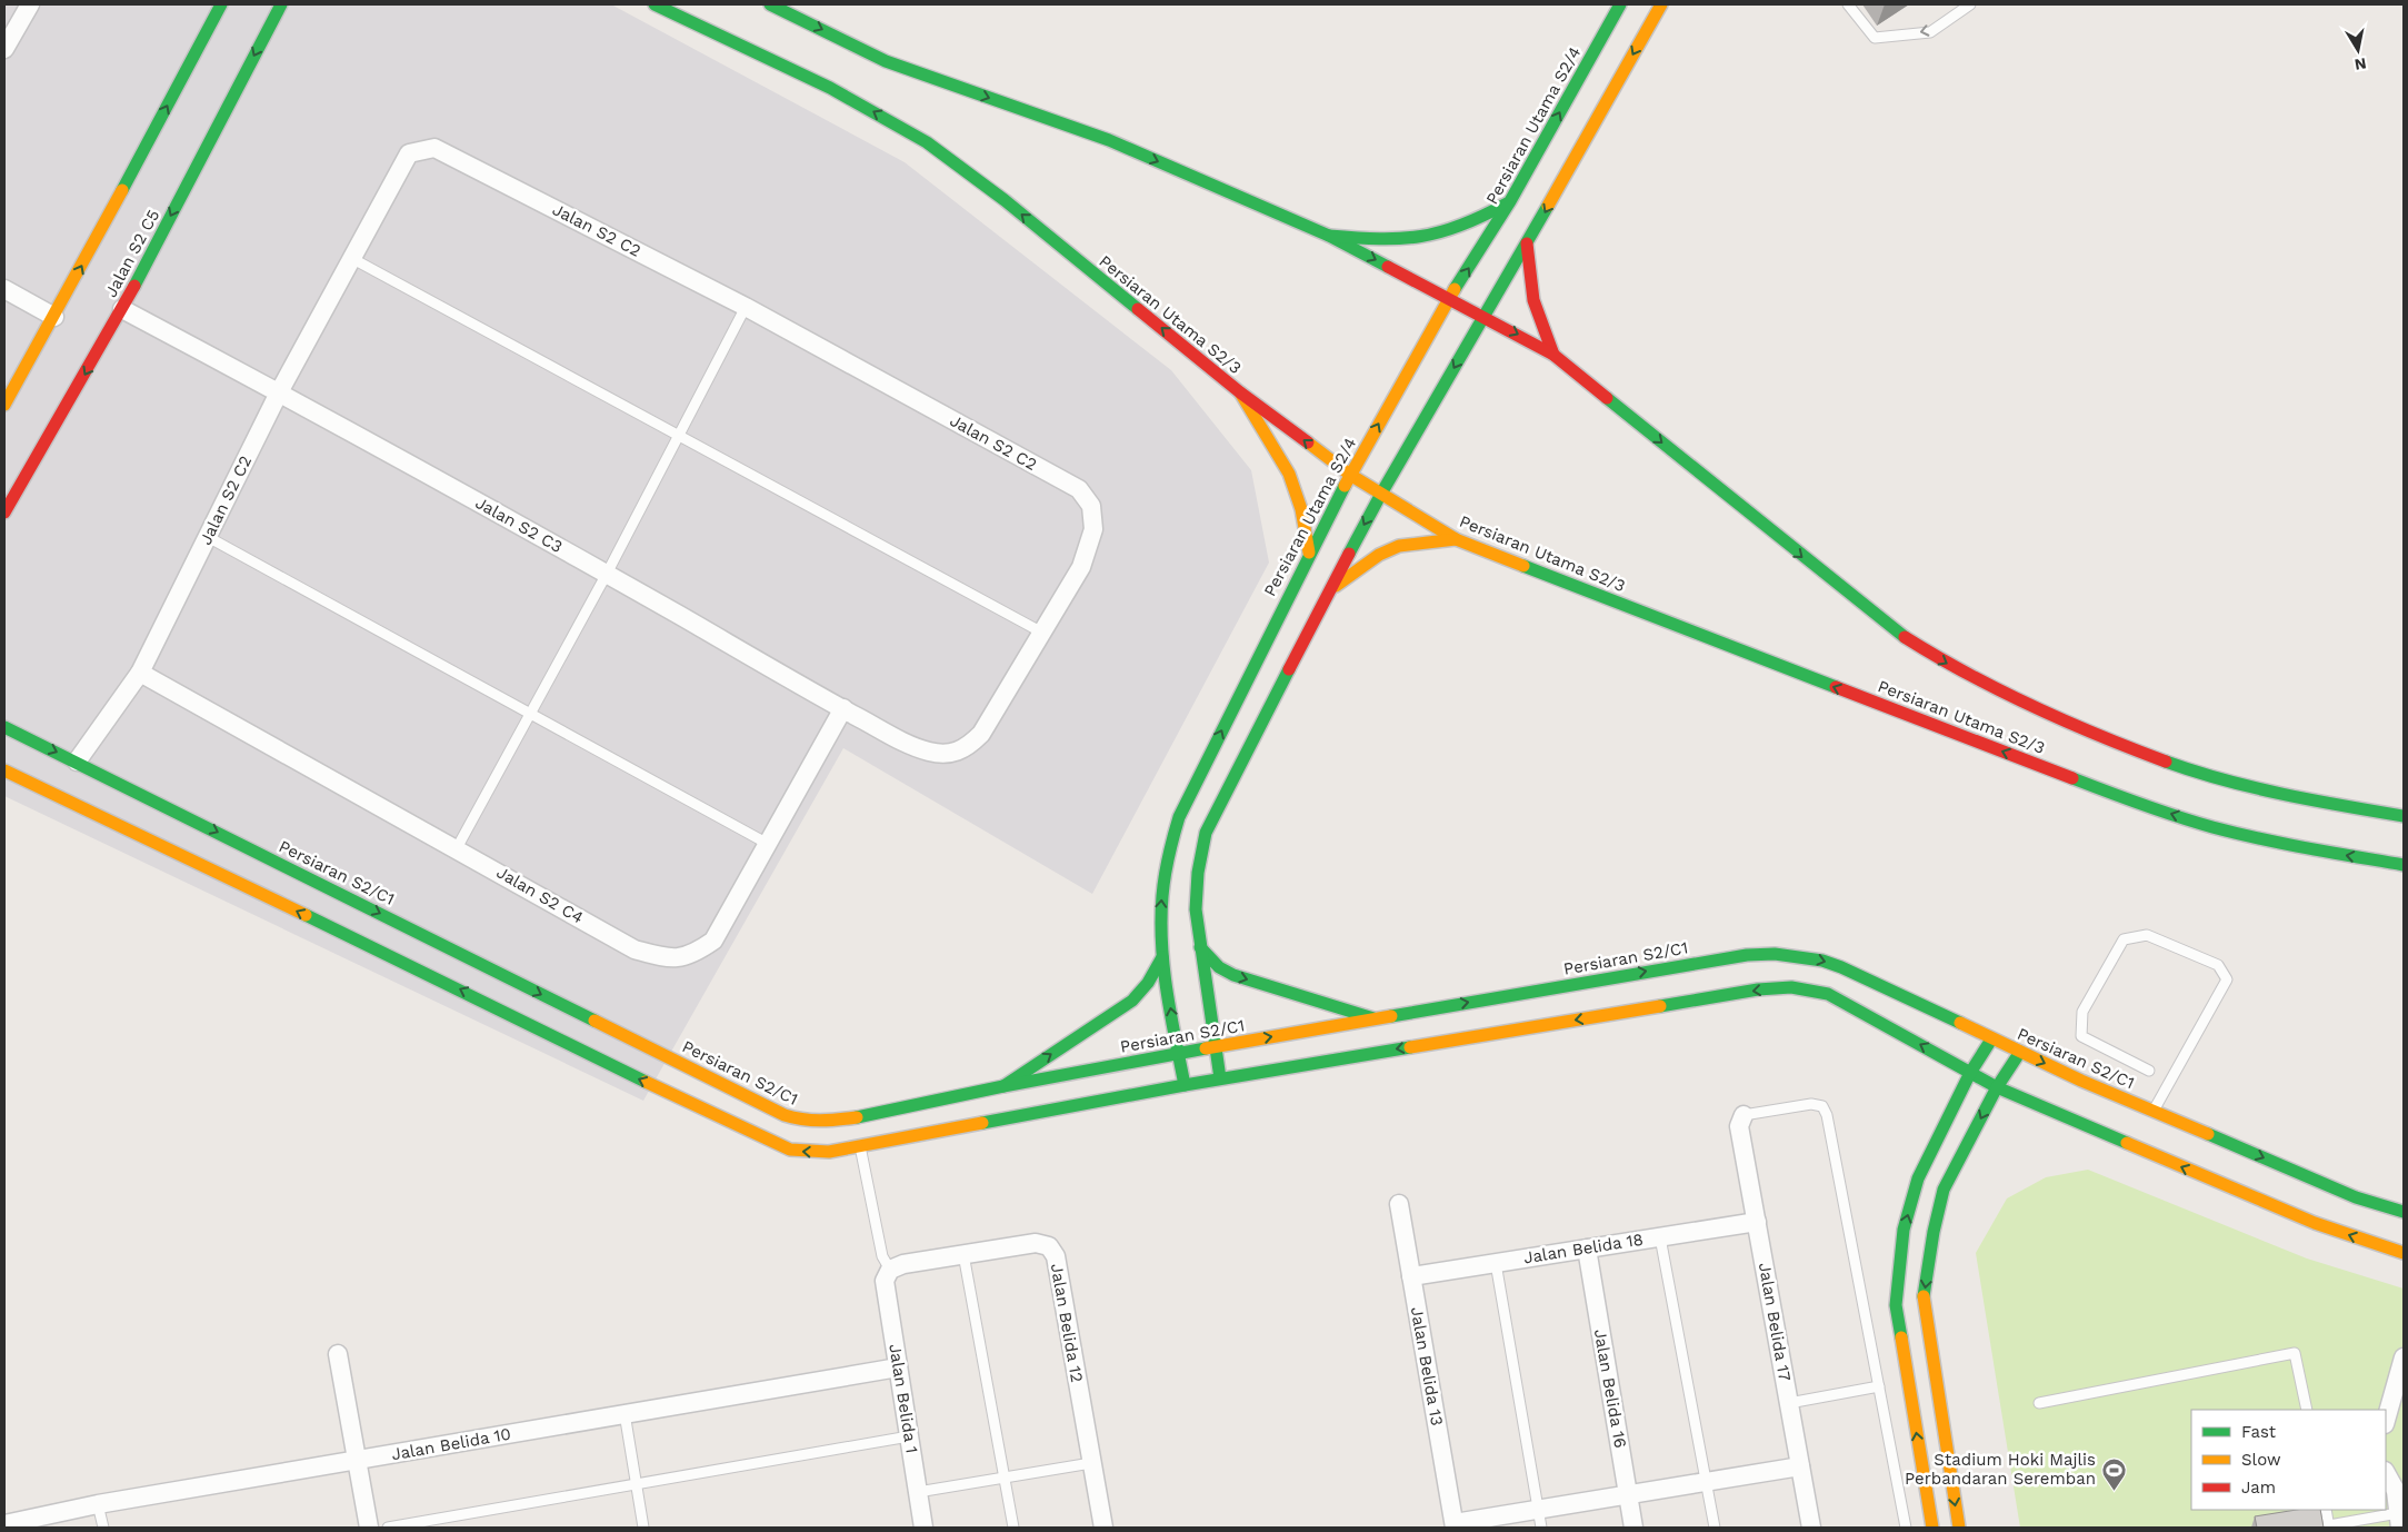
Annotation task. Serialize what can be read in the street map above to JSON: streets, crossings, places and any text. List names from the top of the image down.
{
  "streets": {
    "main road": [
      "Persiaran Utama S2/4",
      "Jalan S2 C5",
      "Persiaran Utama S2/3",
      "Persiaran S2/C1"
    ],
    "street": [
      "Jalan S2 C2",
      "Jalan S2 C3",
      "Jalan S2 C4",
      "Jalan Belida 18",
      "Jalan Belida 17",
      "Jalan Belida 12",
      "Jalan Belida 13",
      "Jalan Belida 16",
      "Jalan Belida 1",
      "Jalan Belida 10"
    ]
  },
  "crossings": [
    ["Persiaran Utama S2/4", "Persiaran Utama S2/3"],
    ["Persiaran Utama S2/4", "Persiaran S2/C1"],
    ["Jalan S2 C2", "Jalan S2 C3"],
    ["Jalan S2 C2", "Persiaran S2/C1"],
    ["Jalan S2 C2", "Jalan S2 C4"],
    ["Jalan S2 C5", "Jalan S2 C3"],
    ["Jalan S2 C3", "Jalan S2 C4"],
    ["Jalan Belida 18", "Jalan Belida 17"],
    ["Jalan Belida 18", "Jalan Belida 13"],
    ["Jalan Belida 18", "Jalan Belida 16"],
    ["Jalan Belida 12", "Jalan Belida 1"],
    ["Jalan Belida 1", "Jalan Belida 10"]
  ],
  "places": {
    "sports": ["Stadium Hoki Majlis Perbandaran Seremban"]
  },
  "legend": ["Fast", "Slow", "Jam"],
  "north": "bottom"
}
